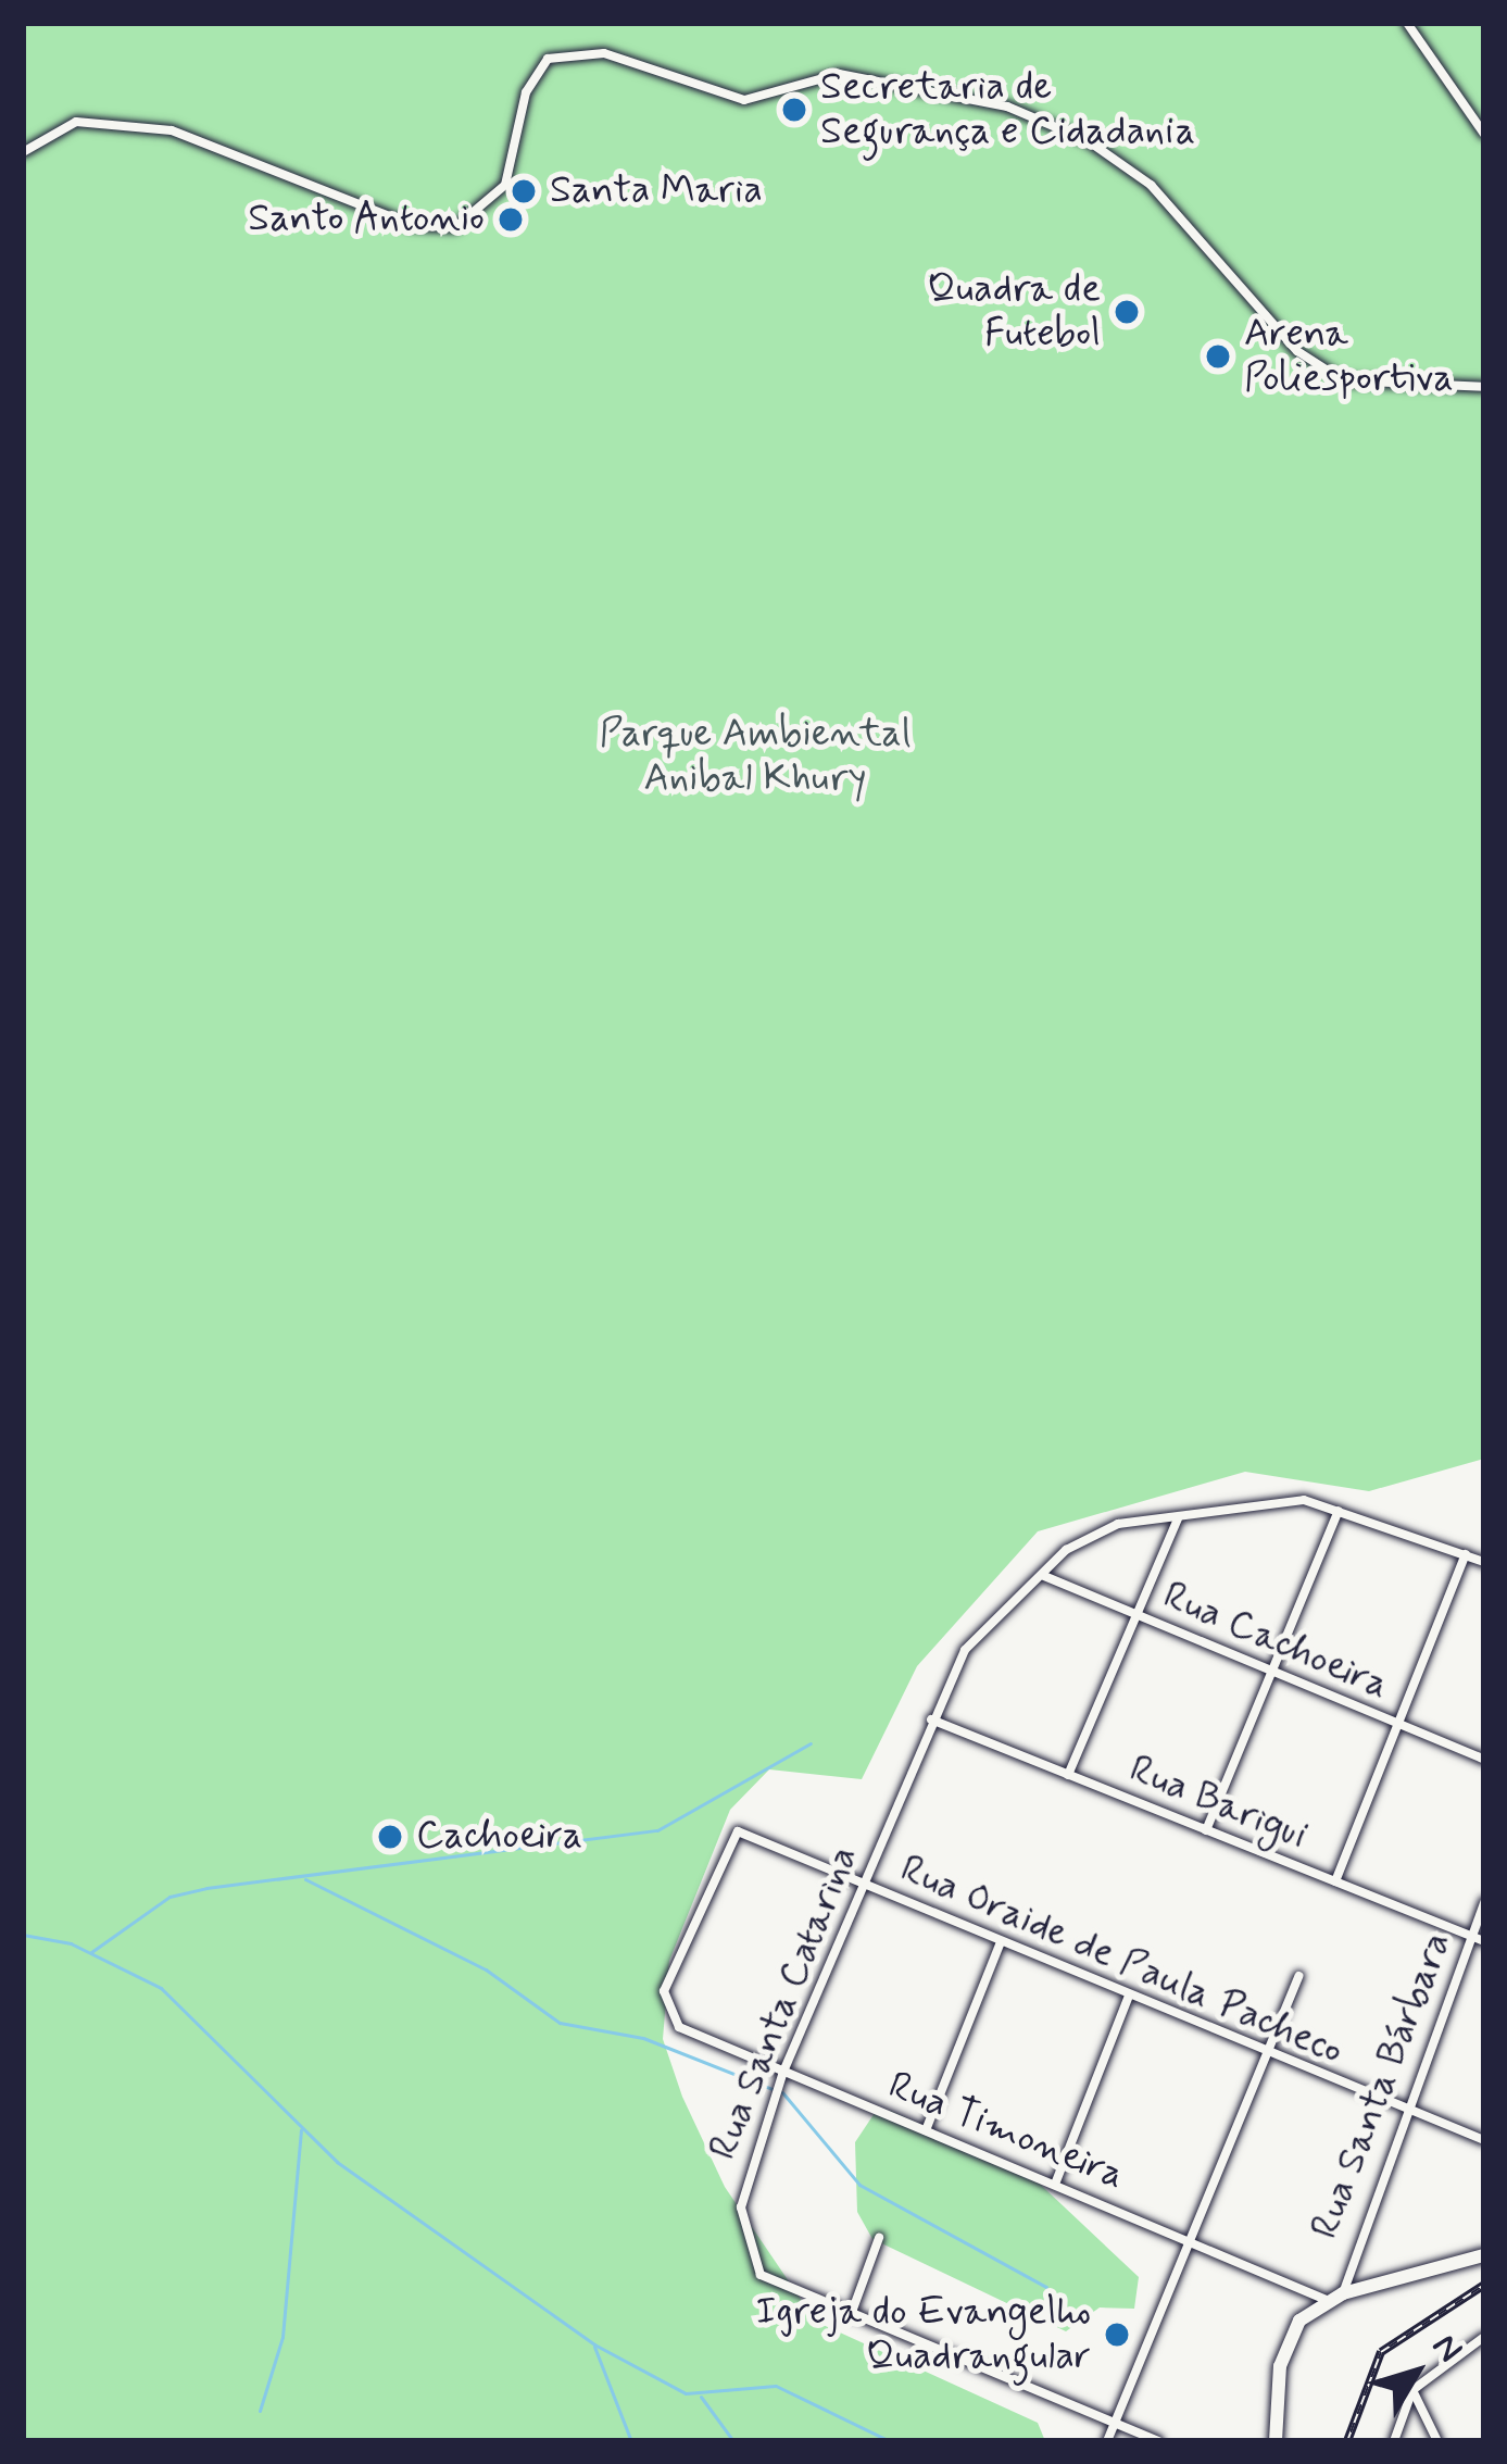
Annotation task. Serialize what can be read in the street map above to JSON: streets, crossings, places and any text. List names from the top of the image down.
{
  "streets": {
    "street": [
      "Rua Cachoeira",
      "Rua Barigui",
      "Rua Oraide de Paula Pacheco",
      "Rua Santa Catarina",
      "Rua Santa Bárbara",
      "Rua Timoneira"
    ]
  },
  "crossings": [
    ["Rua Cachoeira", "Rua Santa Catarina"],
    ["Rua Barigui", "Rua Santa Catarina"],
    ["Rua Barigui", "Rua Santa Bárbara"],
    ["Rua Oraide de Paula Pacheco", "Rua Santa Catarina"],
    ["Rua Oraide de Paula Pacheco", "Rua Santa Bárbara"],
    ["Rua Oraide de Paula Pacheco", "Rua Timoneira"],
    ["Rua Santa Catarina", "Rua Timoneira"],
    ["Rua Santa Bárbara", "Rua Timoneira"]
  ],
  "parks": ["Parque Ambiental Anibal Khury"],
  "places": [
    "Secretaria de Segurança e Cidadania",
    "Santa Maria",
    "Santo Antonio",
    "Quadra de Futebol",
    "Arena Poliesportiva",
    "Cachoeira",
    "Igreja do Evangelho Quadrangular"
  ],
  "north": "top right"
}
